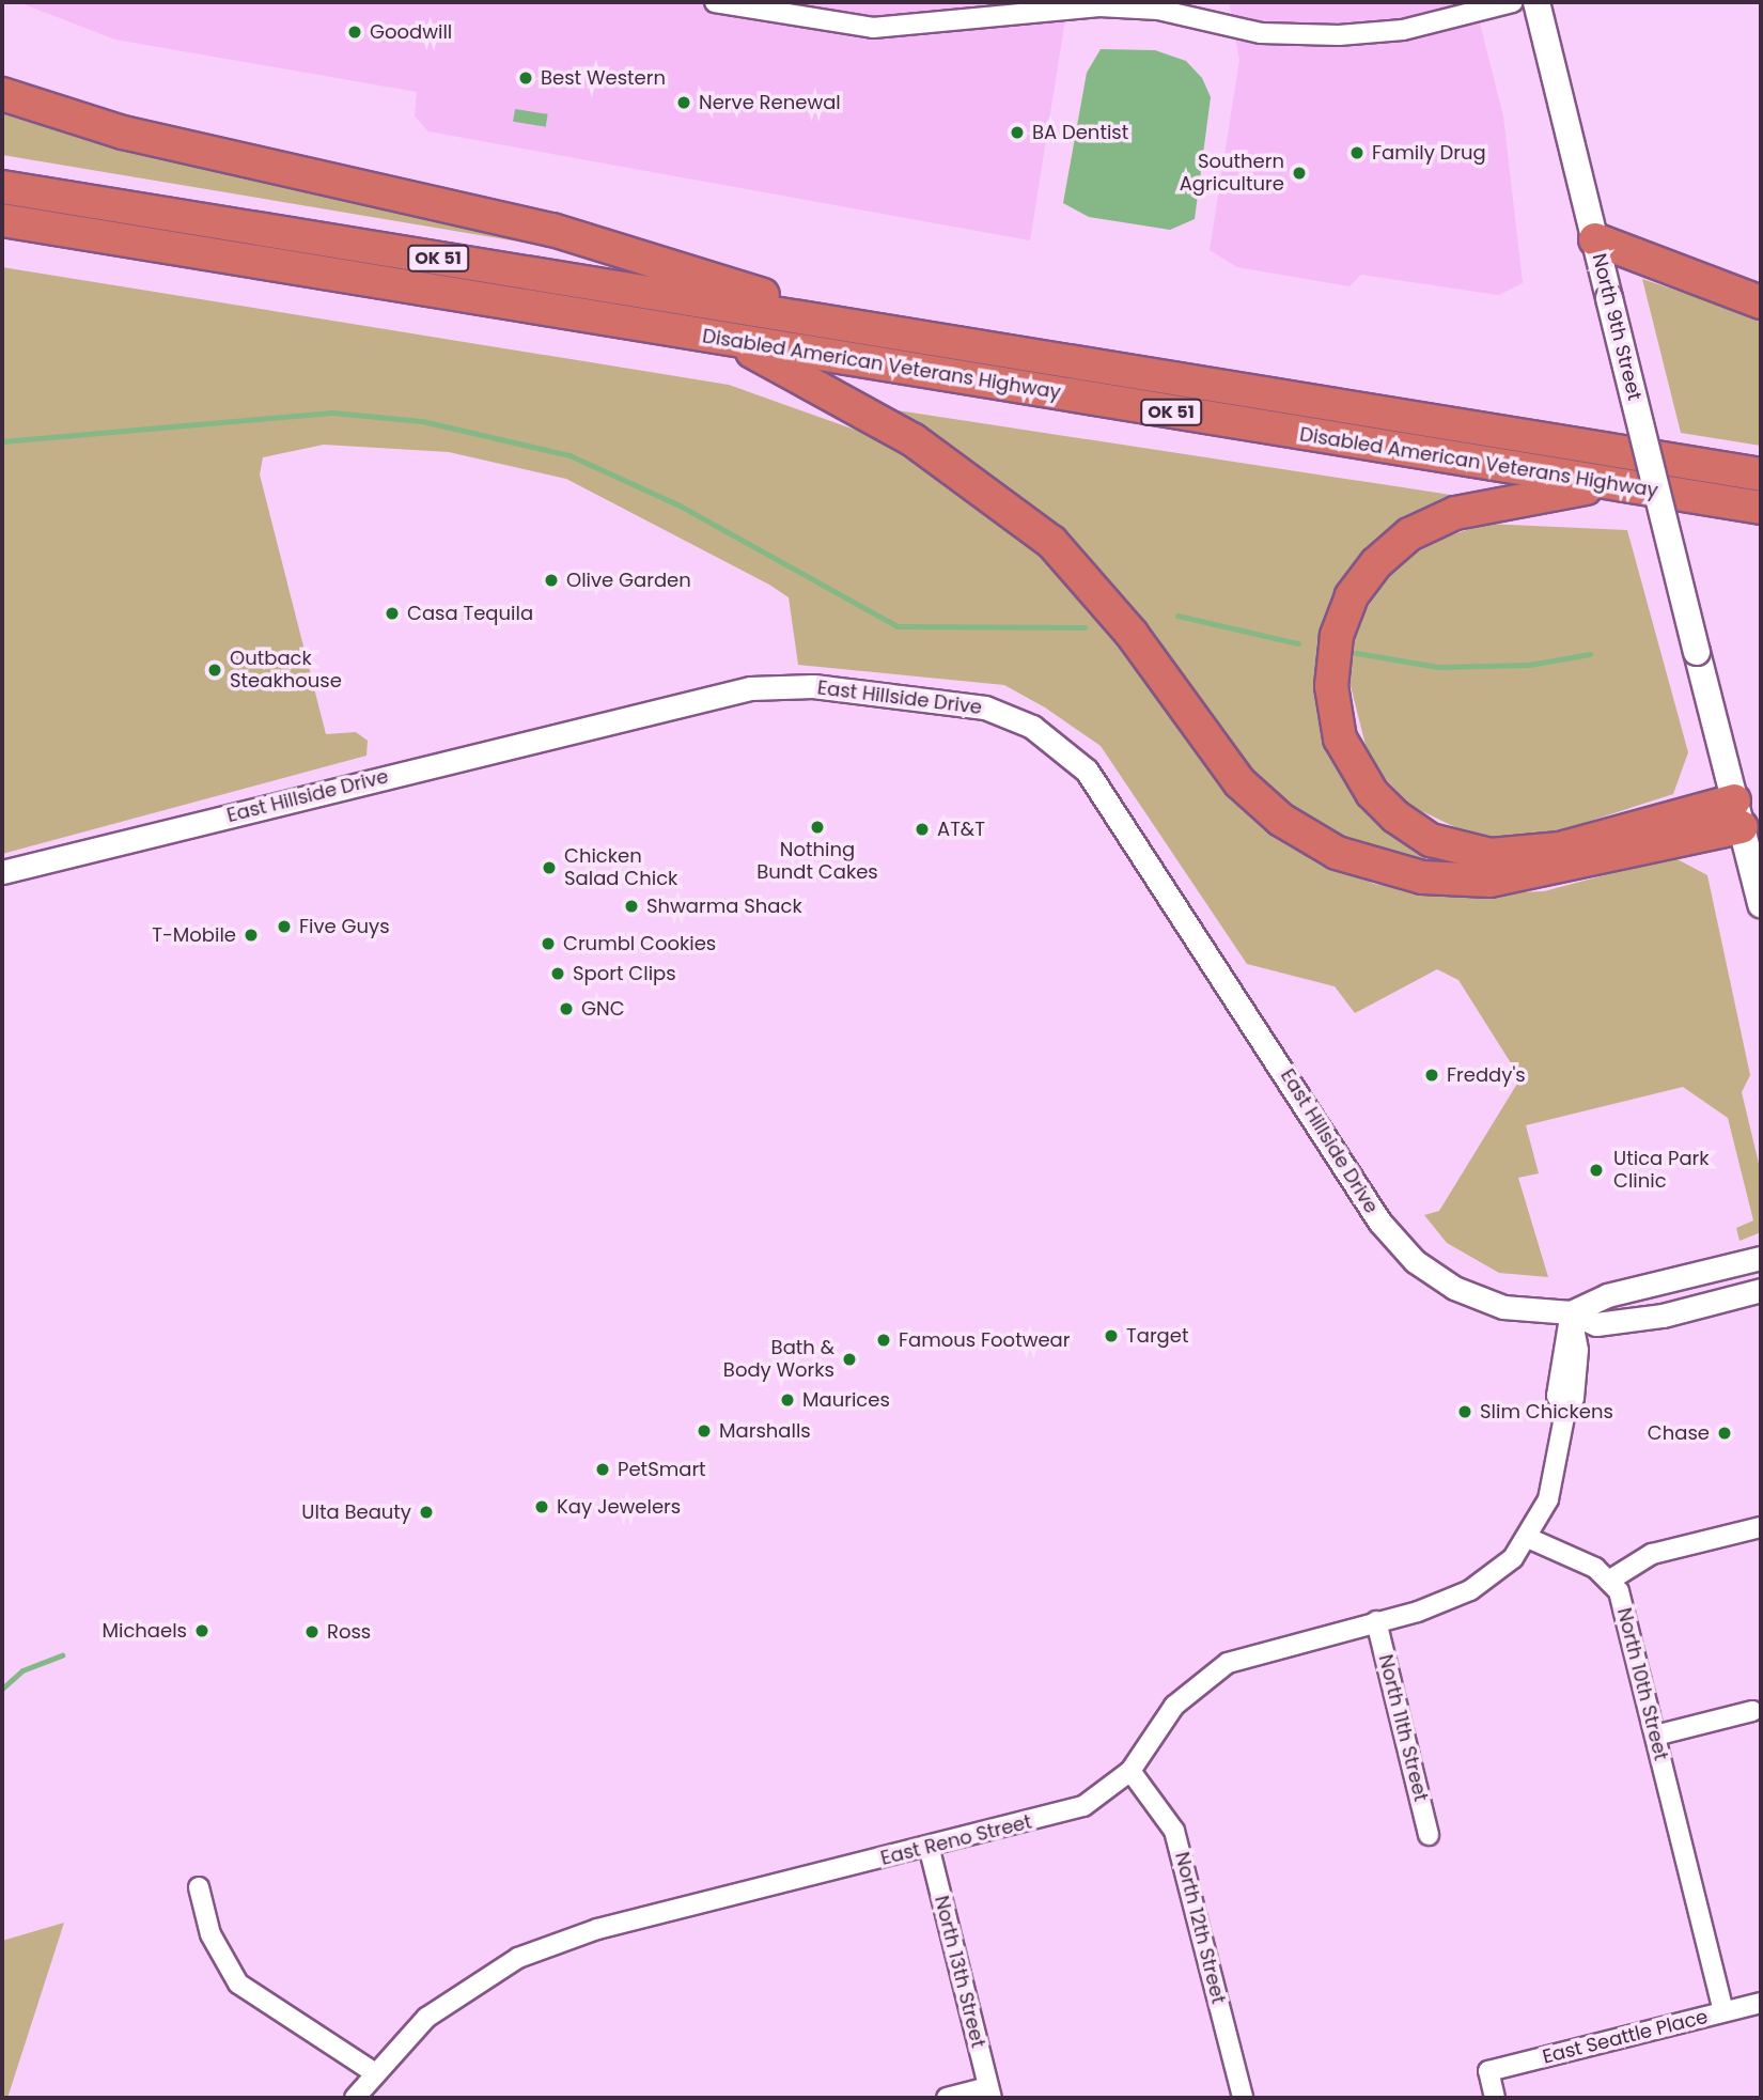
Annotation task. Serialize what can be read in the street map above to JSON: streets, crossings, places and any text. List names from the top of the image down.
{
  "streets": {
    "highway": ["OK 51", "Disabled American Veterans Highway"],
    "main road": ["North 9th Street"],
    "street": [
      "East Hillside Drive",
      "North 10th Street",
      "North 11th Street",
      "East Reno Street",
      "North 12th Street",
      "North 13th Street",
      "East Seattle Place"
    ]
  },
  "crossings": [
    ["North 10th Street", "East Seattle Place"],
    ["North 11th Street", "East Reno Street"],
    ["East Reno Street", "North 12th Street"],
    ["East Reno Street", "North 13th Street"]
  ],
  "places": [
    "Goodwill",
    "Best Western",
    "Nerve Renewal",
    "BA Dentist",
    "Family Drug",
    "Southern Agriculture",
    "Olive Garden",
    "Casa Tequila",
    "Outback Steakhouse",
    "Nothing Bundt Cakes",
    "AT&T",
    "Chicken Salad Chick",
    "Shwarma Shack",
    "Five Guys",
    "T-Mobile",
    "Crumbl Cookies",
    "Sport Clips",
    "GNC",
    "Freddy's",
    "Utica Park Clinic",
    "Target",
    "Famous Footwear",
    "Bath & Body Works",
    "Maurices",
    "Slim Chickens",
    "Marshalls",
    "Chase",
    "PetSmart",
    "Kay Jewelers",
    "Ulta Beauty",
    "Michaels",
    "Ross"
  ]
}
